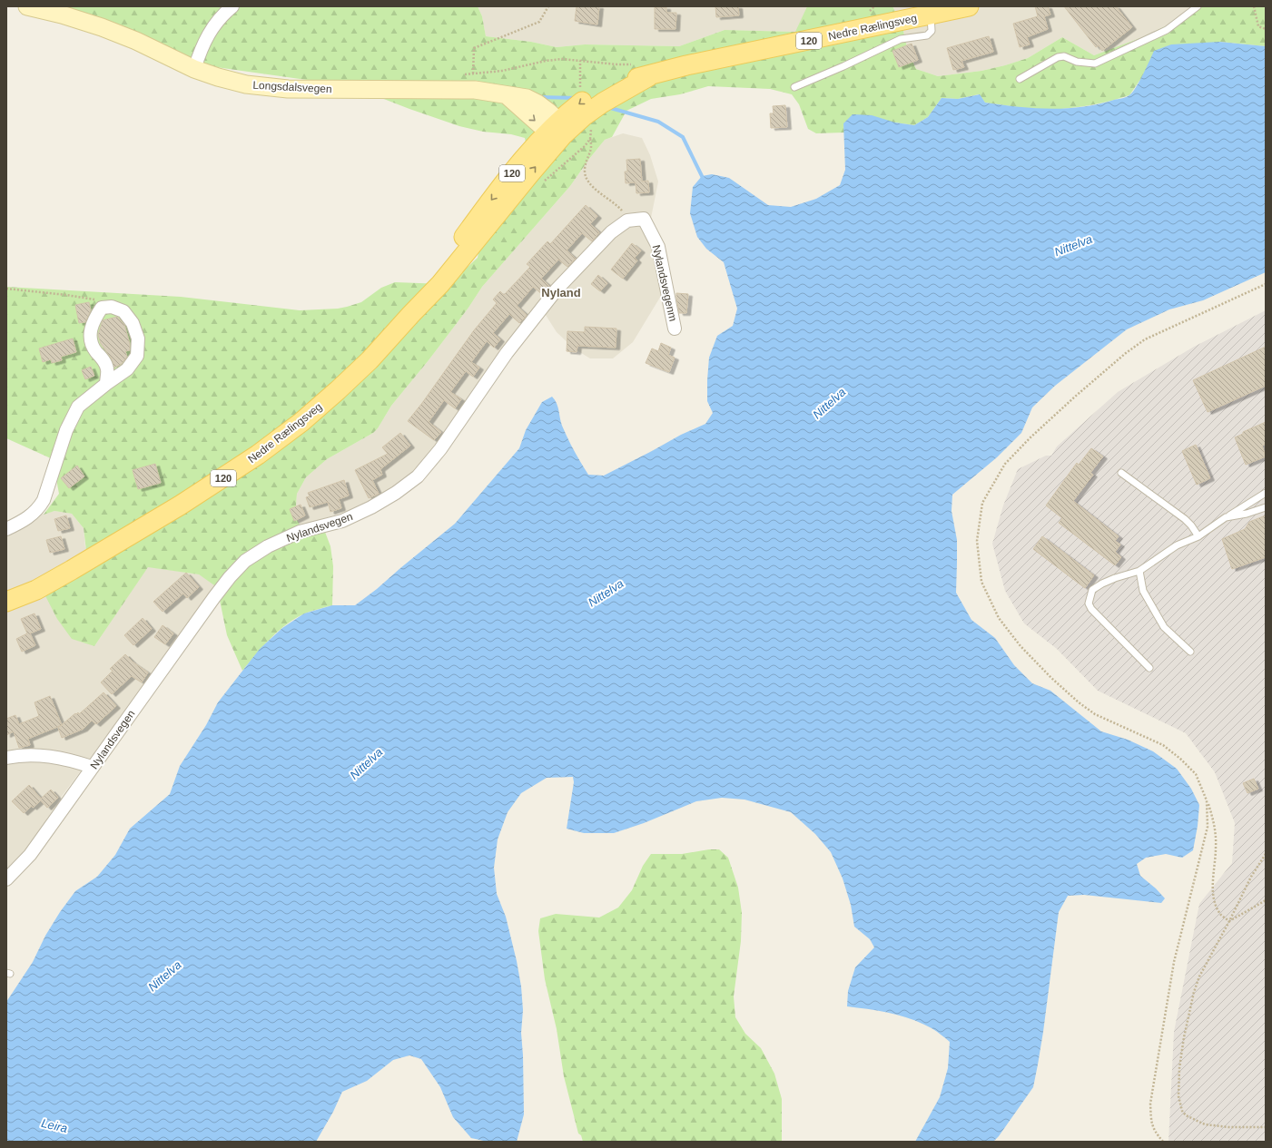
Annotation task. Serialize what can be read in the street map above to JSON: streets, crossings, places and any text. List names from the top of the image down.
{
  "streets": {
    "main road": ["Nedre Rælingsveg", "120", "Longsdalsvegen"],
    "street": ["Nylandsvegenm", "Nylandsvegen"]
  },
  "crossings": [
    ["Nedre Rælingsveg", "Longsdalsvegen"],
    ["Nylandsvegenm", "Nylandsvegen"]
  ],
  "districts": ["Nyland"],
  "water": ["Nittelva", "Leira"]
}
